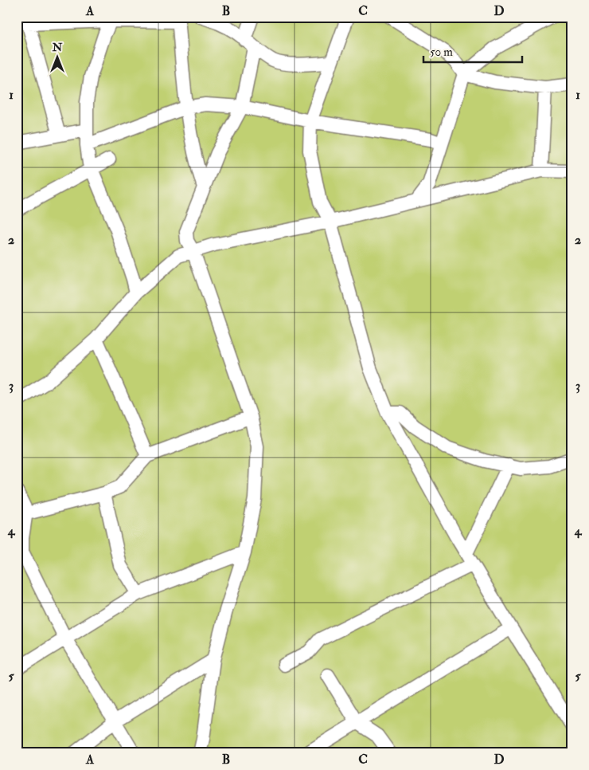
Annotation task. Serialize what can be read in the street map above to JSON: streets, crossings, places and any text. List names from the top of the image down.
{
  "scale_bar": "50 m",
  "north": "top",
  "grid": {
    "columns": [
      "A",
      "B",
      "C",
      "D"
    ],
    "rows": [
      "1",
      "2",
      "3",
      "4",
      "5"
    ]
  }
}
